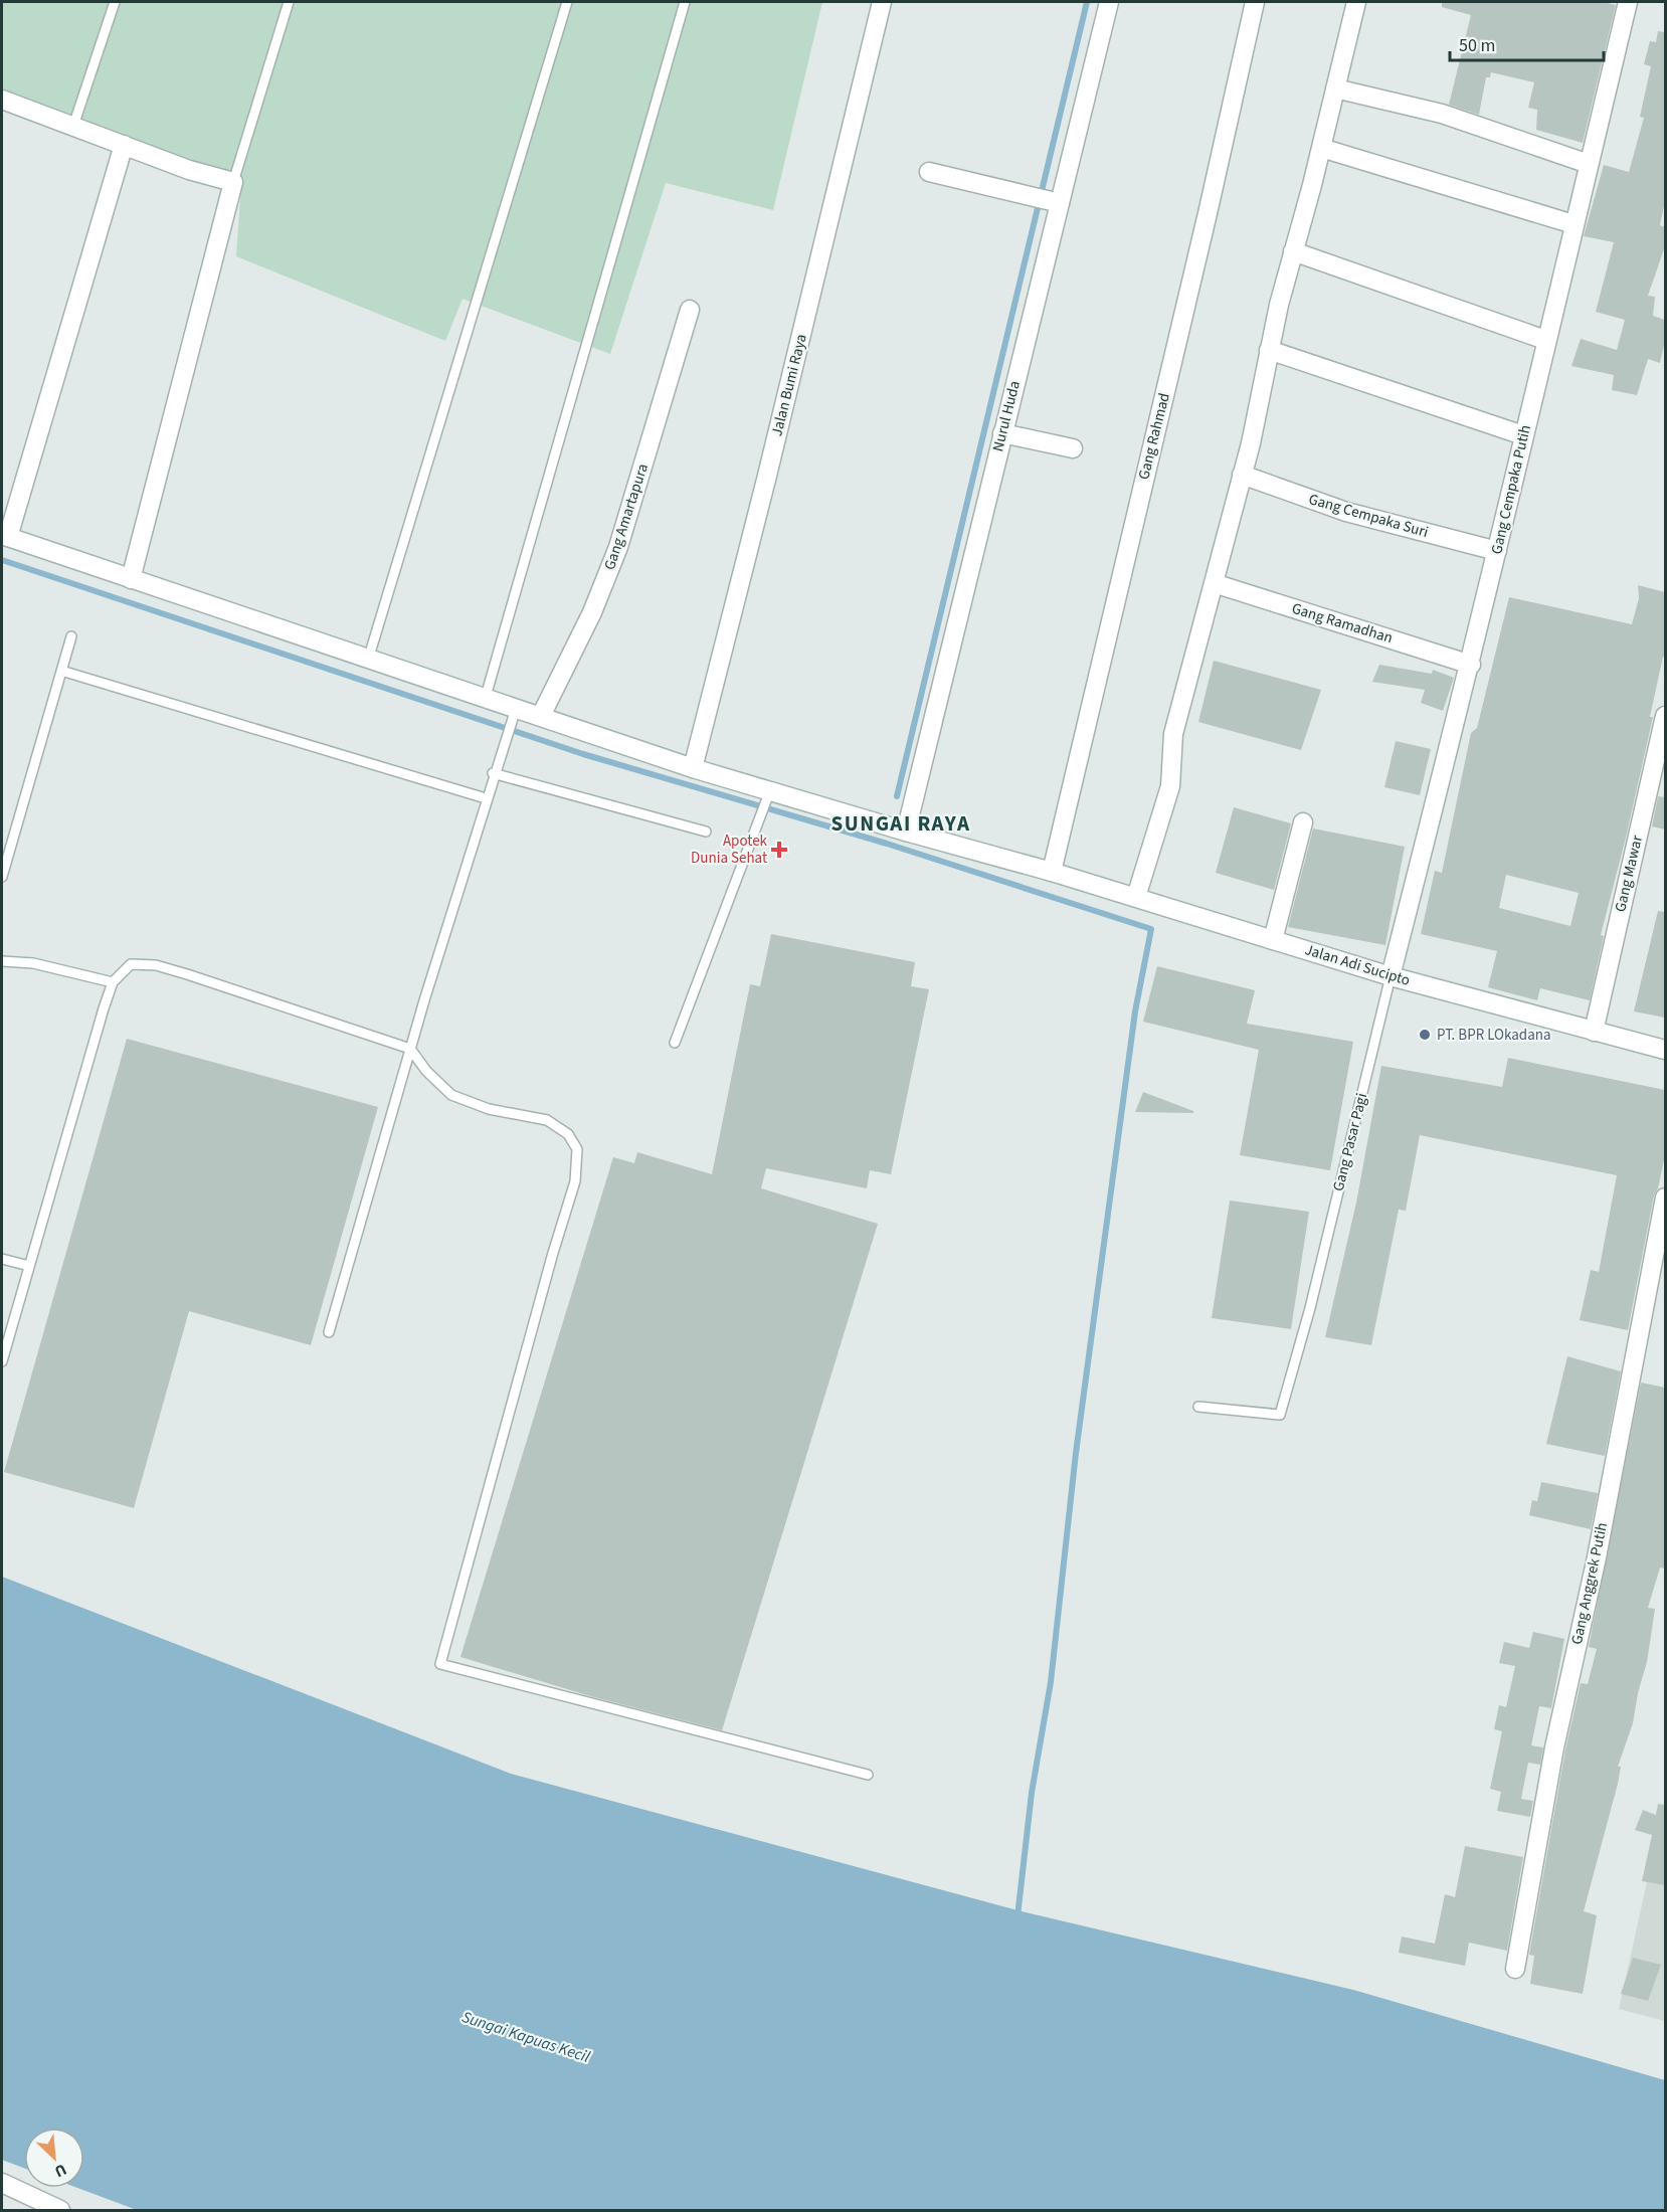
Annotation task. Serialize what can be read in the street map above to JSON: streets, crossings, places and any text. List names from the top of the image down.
{
  "streets": {
    "street": [
      "Jalan Bumi Raya",
      "Nurul Huda",
      "Gang Rahmad",
      "Gang Cempaka Putih",
      "Gang Cempaka Suri",
      "Gang Amartapura",
      "Gang Ramadhan",
      "Gang Mawar",
      "Jalan Adi Sucipto",
      "Gang Anggrek Putih"
    ],
    "lane": ["Gang Pasar Pagi"]
  },
  "crossings": [
    ["Jalan Bumi Raya", "Jalan Adi Sucipto"],
    ["Nurul Huda", "Jalan Adi Sucipto"],
    ["Gang Rahmad", "Jalan Adi Sucipto"],
    ["Gang Cempaka Putih", "Gang Cempaka Suri"],
    ["Gang Cempaka Putih", "Gang Ramadhan"],
    ["Gang Cempaka Putih", "Jalan Adi Sucipto"],
    ["Gang Cempaka Putih", "Gang Pasar Pagi"],
    ["Gang Amartapura", "Jalan Adi Sucipto"],
    ["Gang Mawar", "Jalan Adi Sucipto"],
    ["Jalan Adi Sucipto", "Gang Pasar Pagi"]
  ],
  "districts": ["SUNGAI RAYA"],
  "water": ["Sungai Kapuas Kecil"],
  "places": {
    "health": ["Apotek Dunia Sehat"],
    "other": ["PT. BPR LOkadana"]
  },
  "scale_bar": "50 m",
  "north": "bottom right"
}
